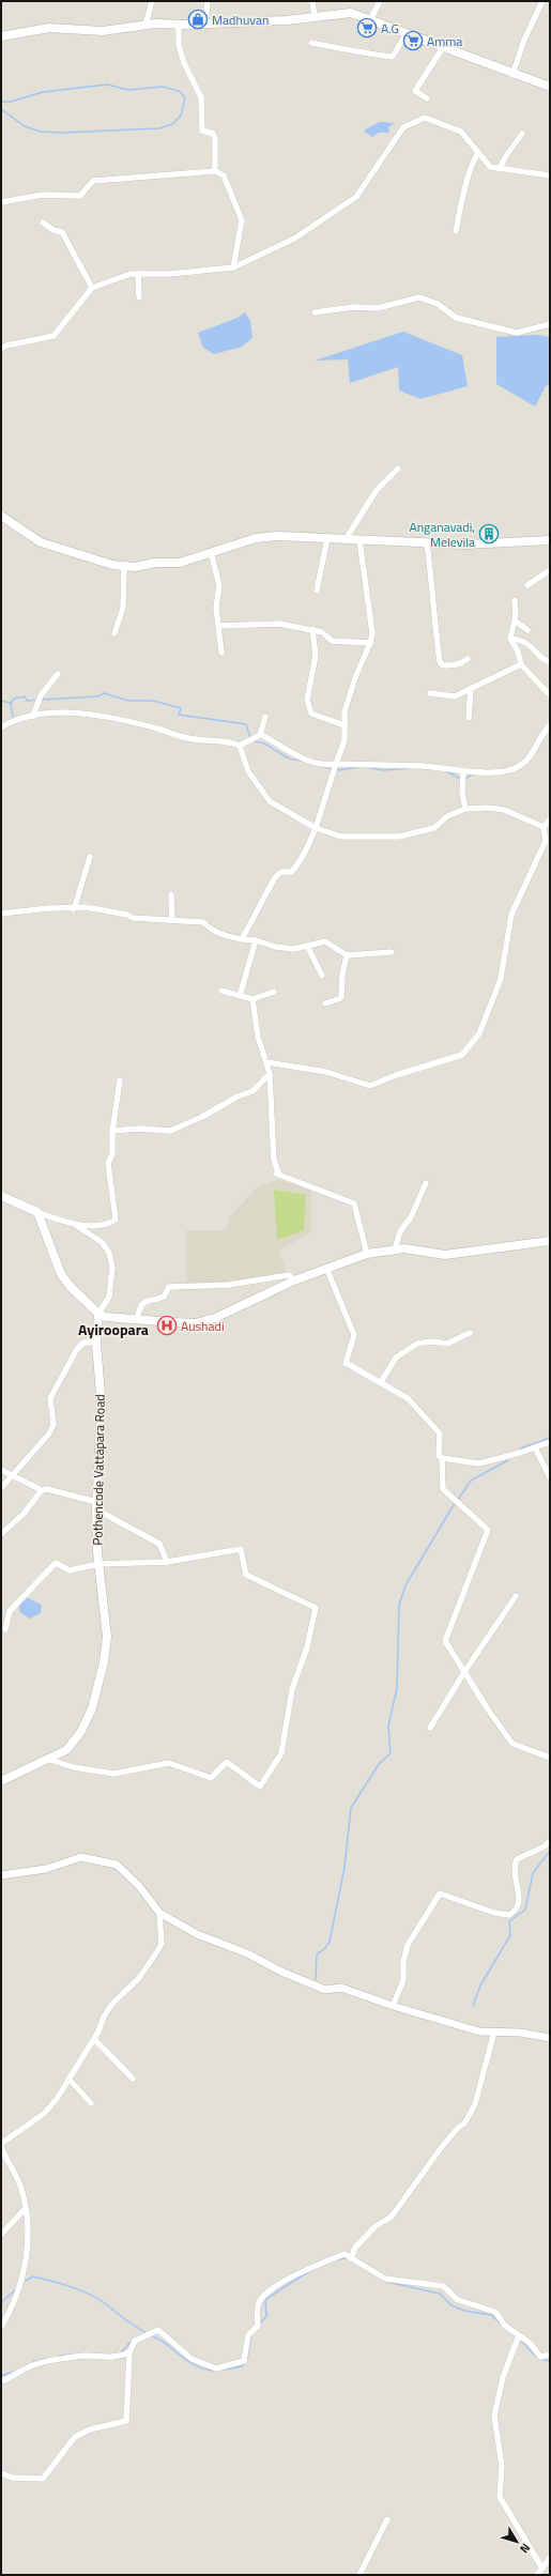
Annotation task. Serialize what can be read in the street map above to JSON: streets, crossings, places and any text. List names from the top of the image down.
{
  "streets": {
    "main road": ["Pothencode Vattapara Road"]
  },
  "districts": ["Ayiroopara"],
  "places": {
    "shop": ["Madhuvan"],
    "supermarket": ["A.G", "Amma"],
    "building": ["Anganavadi, Melevila"],
    "hospital": ["Aushadi"]
  },
  "north": "bottom right"
}
